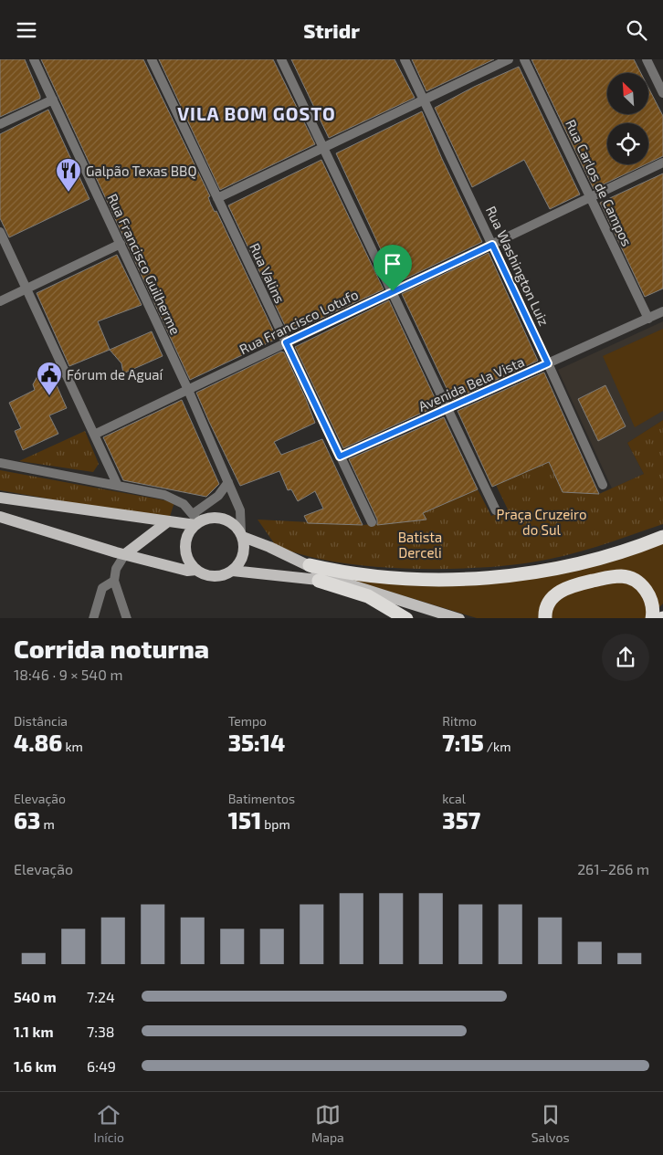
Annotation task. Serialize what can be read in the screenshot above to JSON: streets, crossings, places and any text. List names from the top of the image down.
{
  "streets": {
    "street": [
      "Rua Carlos de Campos",
      "Rua Francisco Guilherme",
      "Rua Washington Luiz",
      "Rua Valins",
      "Rua Francisco Lotufo",
      "Avenida Bela Vista"
    ]
  },
  "crossings": [
    ["Rua Carlos de Campos", "Rua Francisco Lotufo"],
    ["Rua Carlos de Campos", "Avenida Bela Vista"],
    ["Rua Francisco Guilherme", "Rua Francisco Lotufo"],
    ["Rua Washington Luiz", "Rua Francisco Lotufo"],
    ["Rua Washington Luiz", "Avenida Bela Vista"],
    ["Rua Valins", "Rua Francisco Lotufo"],
    ["Rua Valins", "Avenida Bela Vista"]
  ],
  "districts": ["VILA BOM GOSTO"],
  "parks": ["Praça Cruzeiro do Sul", "Batista Derceli"],
  "places": {
    "restaurant": ["Galpão Texas BBQ"],
    "public building": ["Fórum de Aguaí"]
  },
  "north": "top left",
  "page": {
    "header": "Stridr",
    "heading": ["Corrida noturna", "18:46 · 9 × 540 m"],
    "stats": [
      ["Distância", "4.86 km"],
      ["Tempo", "35:14"],
      ["Ritmo", "7:15 /km"],
      ["Elevação", "63 m"],
      ["Batimentos", "151 bpm"],
      ["kcal", "357"]
    ],
    "chart": ["Elevação", "261–266 m"],
    "list": [
      {
        "name": "540 m",
        "note": "7:24"
      },
      {
        "name": "1.1 km",
        "note": "7:38"
      },
      {
        "name": "1.6 km",
        "note": "6:49"
      }
    ],
    "tabs": ["Início", "Mapa", "Salvos"]
  }
}
